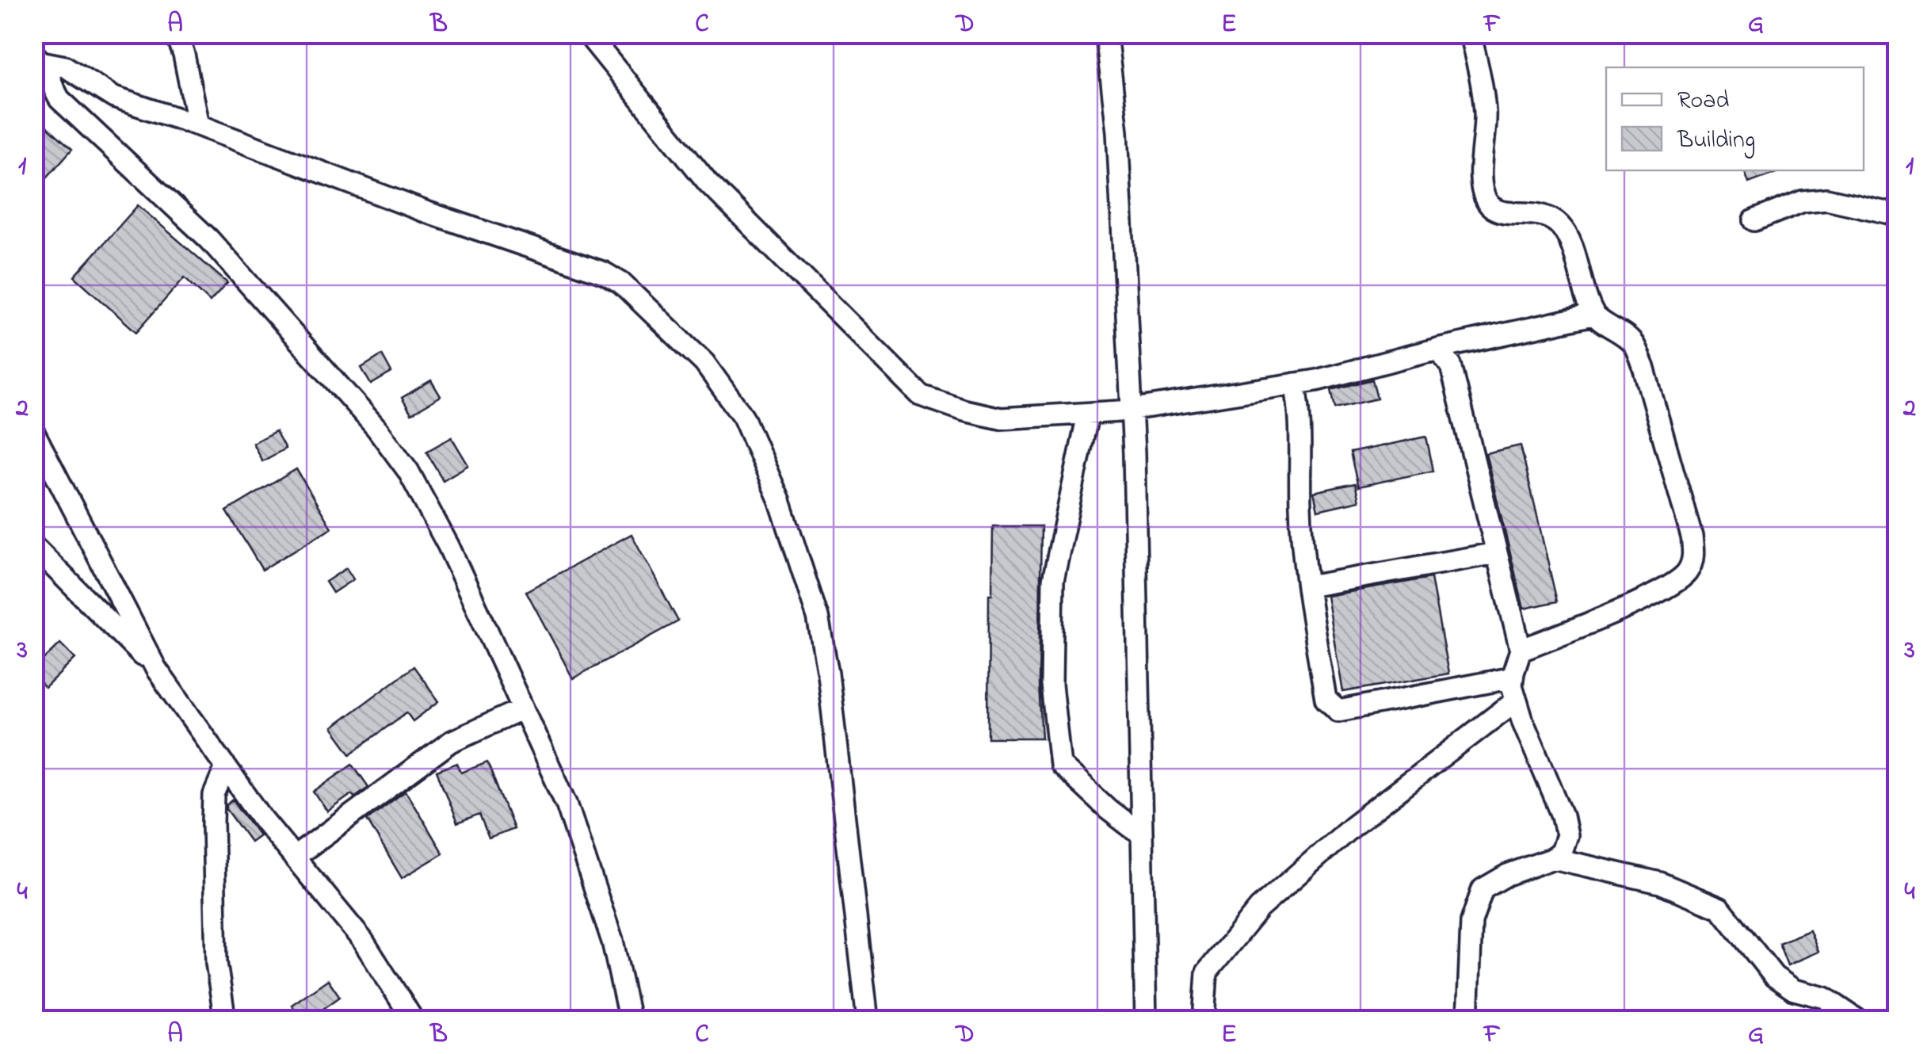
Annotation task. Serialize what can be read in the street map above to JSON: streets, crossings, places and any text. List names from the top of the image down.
{
  "legend": ["Road", "Building"],
  "grid": {
    "columns": [
      "A",
      "B",
      "C",
      "D",
      "E",
      "F",
      "G"
    ],
    "rows": [
      "1",
      "2",
      "3",
      "4"
    ]
  }
}
